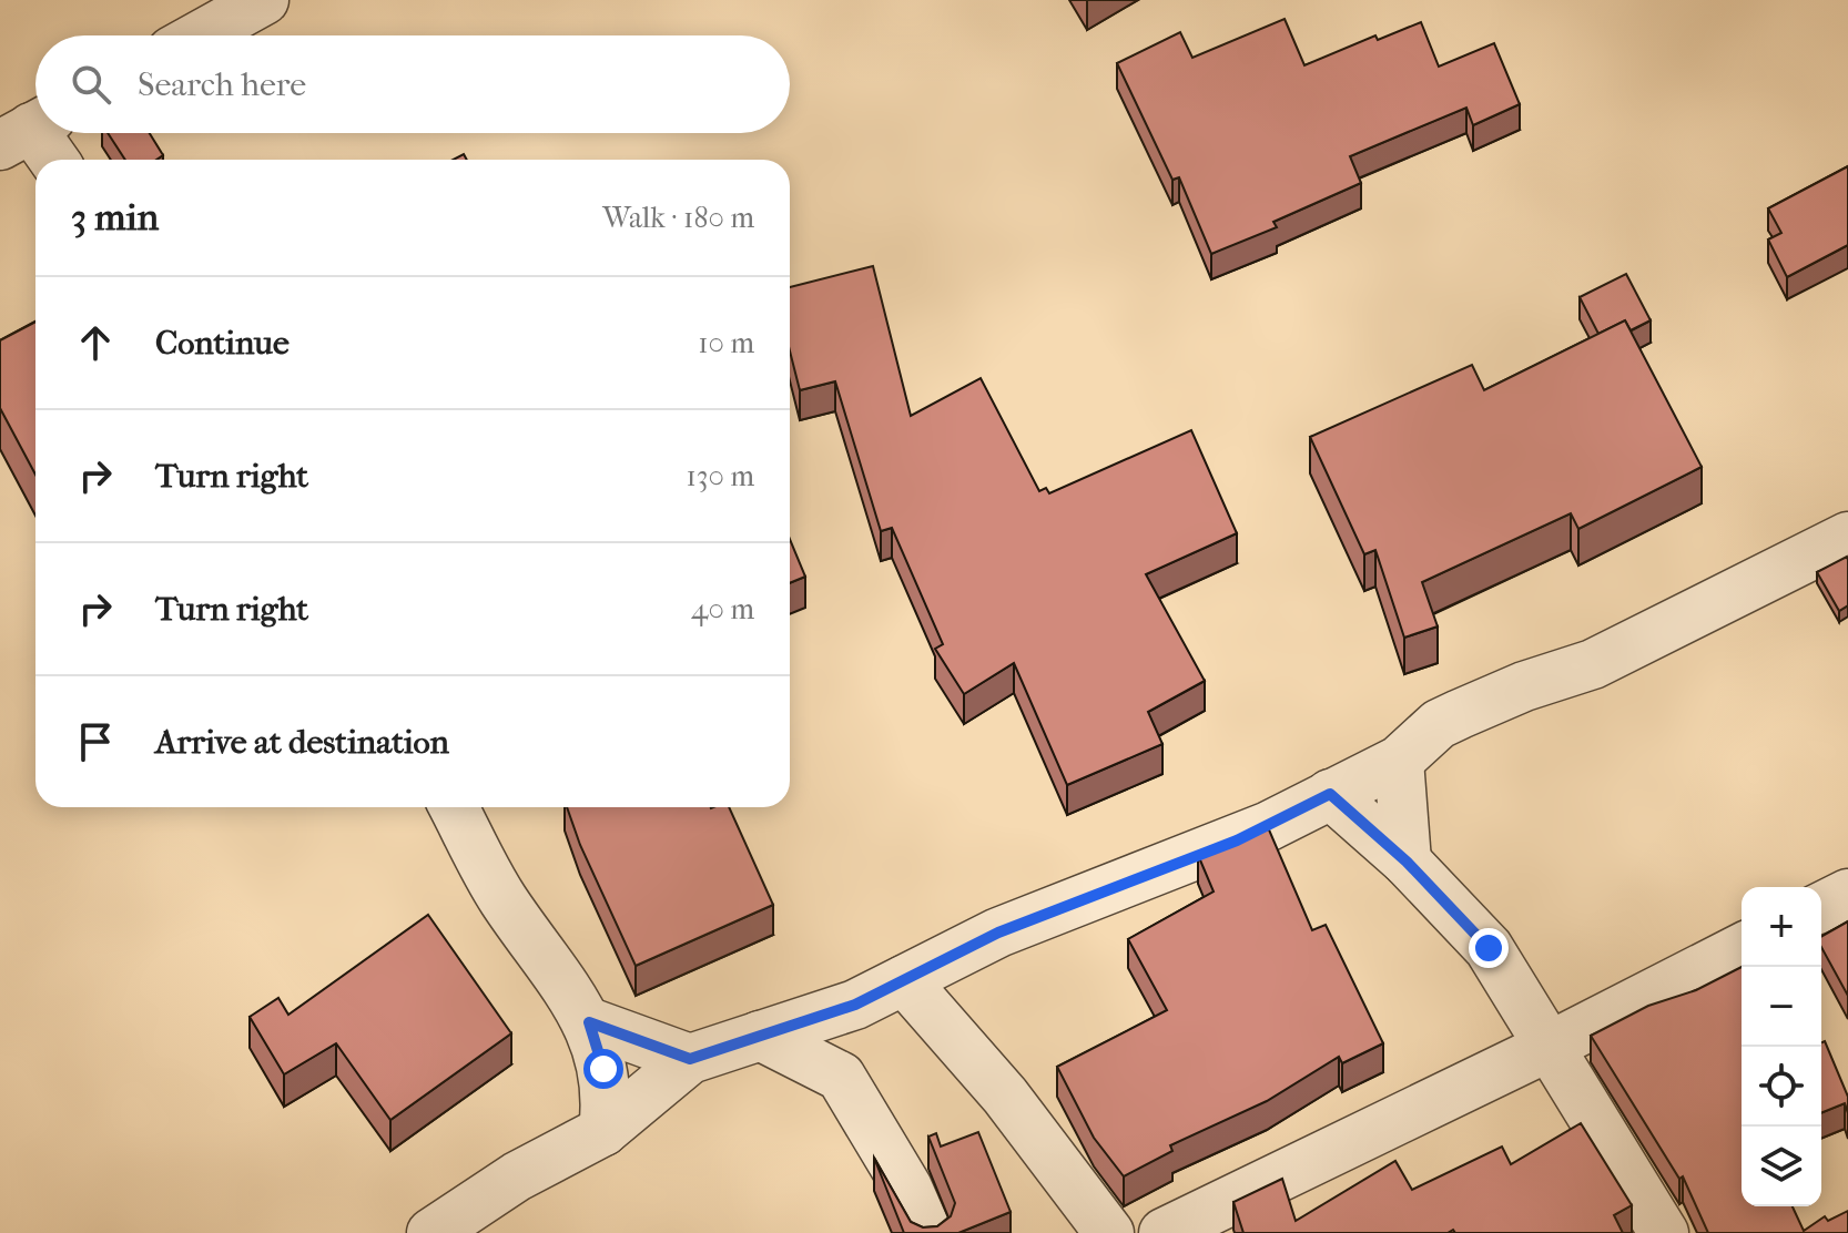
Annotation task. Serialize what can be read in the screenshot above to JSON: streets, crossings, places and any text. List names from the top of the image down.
{
  "page": {
    "search": "Search here",
    "heading": ["3 min", "Walk · 180 m"],
    "list": [
      ["Continue", "10 m"],
      ["Turn right", "130 m"],
      ["Turn right", "40 m"],
      "Arrive at destination"
    ],
    "map_buttons": ["+", "−"]
  }
}
